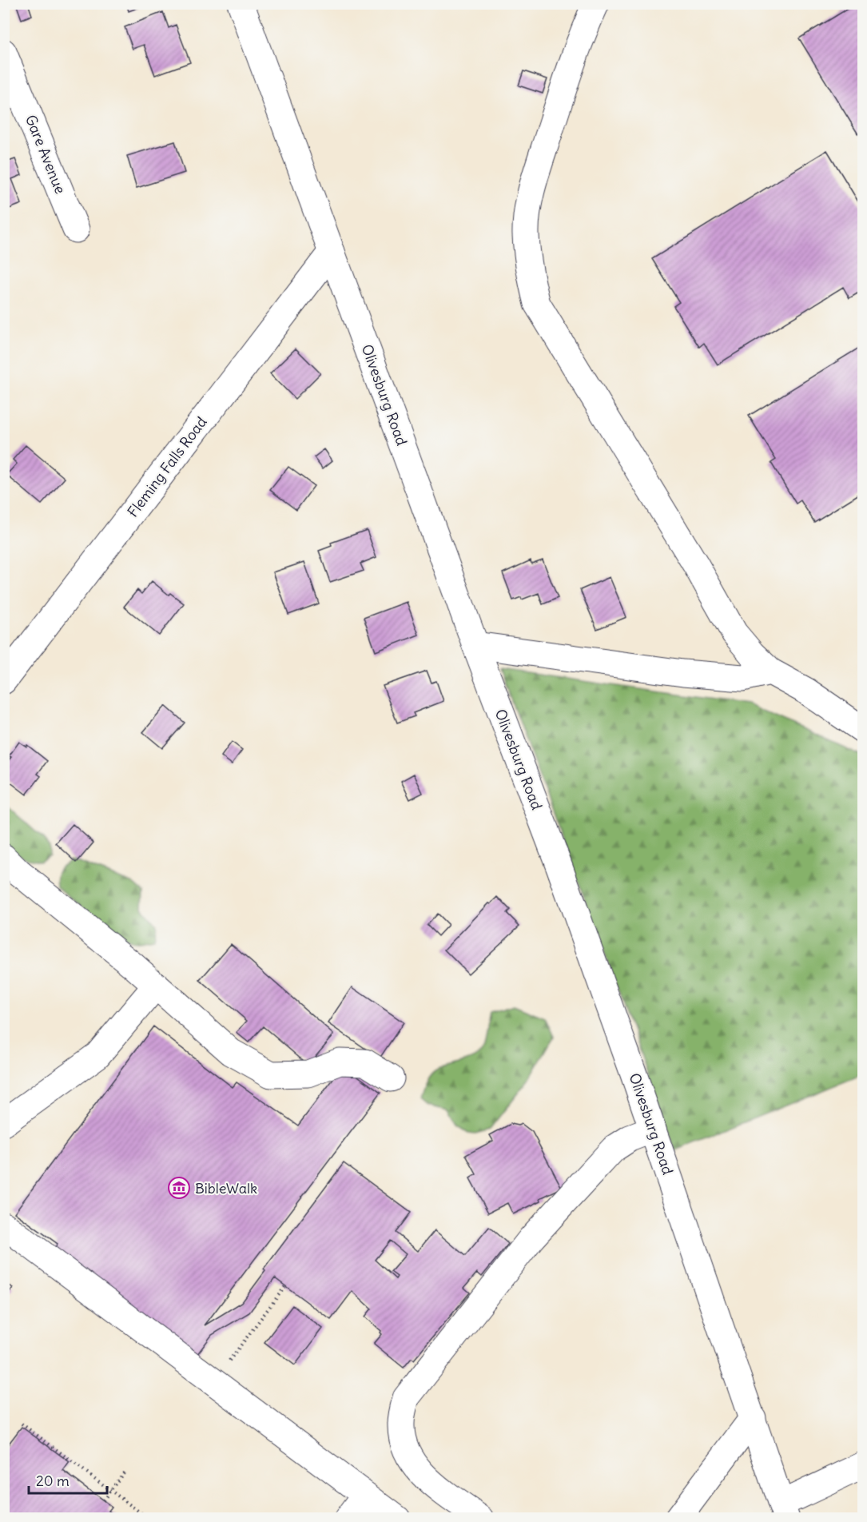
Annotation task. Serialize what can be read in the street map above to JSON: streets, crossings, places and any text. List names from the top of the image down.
{
  "streets": {
    "main road": ["Gare Avenue", "Olivesburg Road", "Fleming Falls Road"]
  },
  "crossings": [
    ["Olivesburg Road", "Fleming Falls Road"]
  ],
  "places": {
    "museum": ["BibleWalk"]
  },
  "scale_bar": "20 m"
}
